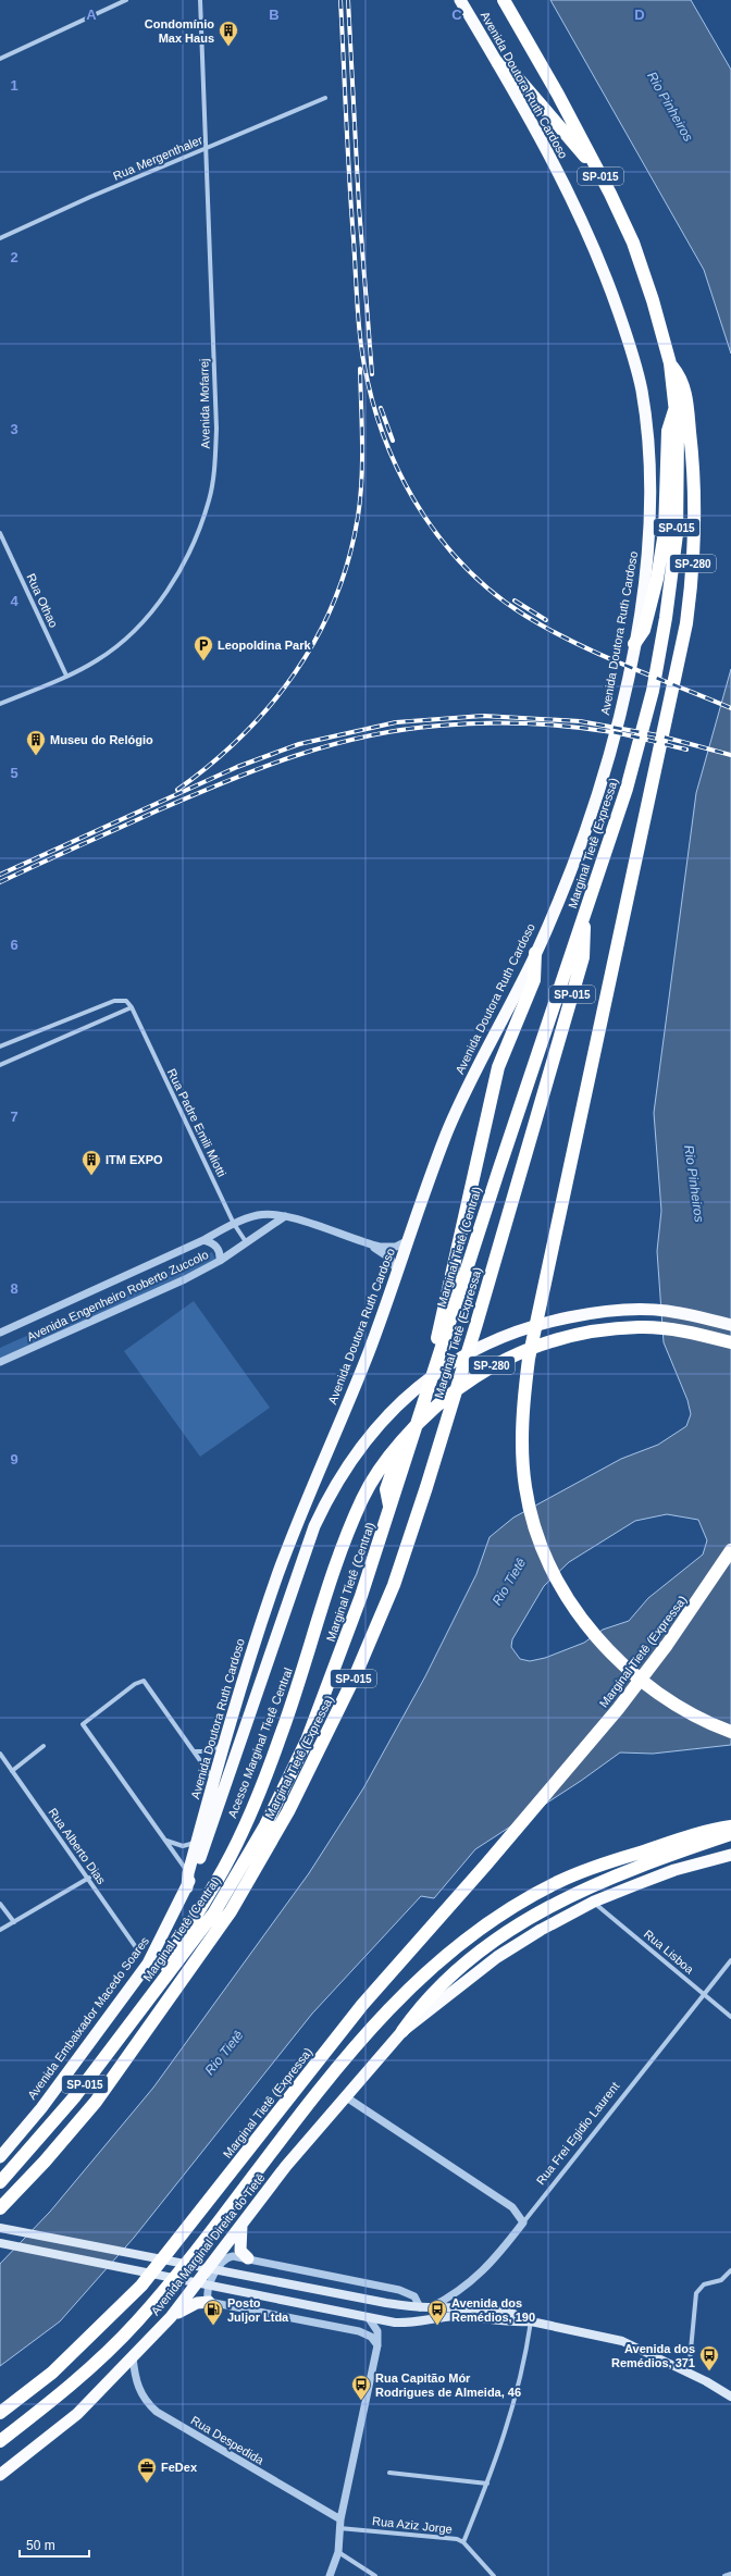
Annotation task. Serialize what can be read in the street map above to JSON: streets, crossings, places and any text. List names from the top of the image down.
{
  "streets": {
    "highway": [
      "Avenida Doutora Ruth Cardoso",
      "SP-015",
      "SP-280",
      "Marginal Tietê (Expressa)",
      "Marginal Tietê (Central)",
      "Acesso Marginal Tietê Central",
      "Avenida Embaixador Macedo Soares",
      "Avenida Marginal Direita do Tietê"
    ],
    "street": [
      "Rua Mergenthaler",
      "Avenida Mofarrej",
      "Rua Othao",
      "Rua Padre Emili Miotti",
      "Avenida Engenheiro Roberto Zuccolo",
      "Rua Alberto Dias",
      "Rua Lisboa",
      "Rua Frei Egidio Laurent",
      "Rua Despedida",
      "Rua Aziz Jorge"
    ]
  },
  "crossings": [
    ["Avenida Doutora Ruth Cardoso", "Avenida Engenheiro Roberto Zuccolo"],
    ["Avenida Doutora Ruth Cardoso", "Avenida Embaixador Macedo Soares"],
    ["Rua Mergenthaler", "Avenida Mofarrej"],
    ["SP-015", "SP-280"],
    ["SP-015", "Marginal Tietê (Expressa)"],
    ["Avenida Mofarrej", "Rua Othao"],
    ["SP-280", "Marginal Tietê (Expressa)"],
    ["SP-280", "Acesso Marginal Tietê Central"],
    ["Marginal Tietê (Expressa)", "Marginal Tietê (Central)"],
    ["Rua Padre Emili Miotti", "Avenida Engenheiro Roberto Zuccolo"],
    ["Marginal Tietê (Central)", "Acesso Marginal Tietê Central"],
    ["Rua Lisboa", "Rua Frei Egidio Laurent"],
    ["Rua Lisboa", "Avenida Marginal Direita do Tietê"],
    ["Avenida Marginal Direita do Tietê", "Rua Despedida"],
    ["Rua Despedida", "Rua Aziz Jorge"]
  ],
  "water": ["Rio Pinheiros", "Rio Tietê"],
  "places": {
    "building": ["Condomínio Max Haus", "Museu do Relógio", "ITM EXPO"],
    "parking": ["Leopoldina Park"],
    "fuel station": ["Posto Juljor Ltda"],
    "bus stop": ["Avenida dos Remédios, 190", "Avenida dos Remédios, 371", "Rua Capitão Mór Rodrigues de Almeida, 46"],
    "office": ["FeDex"]
  },
  "scale_bar": "50 m",
  "grid": {
    "columns": [
      "A",
      "B",
      "C",
      "D"
    ],
    "rows": [
      "1",
      "2",
      "3",
      "4",
      "5",
      "6",
      "7",
      "8",
      "9"
    ]
  }
}
